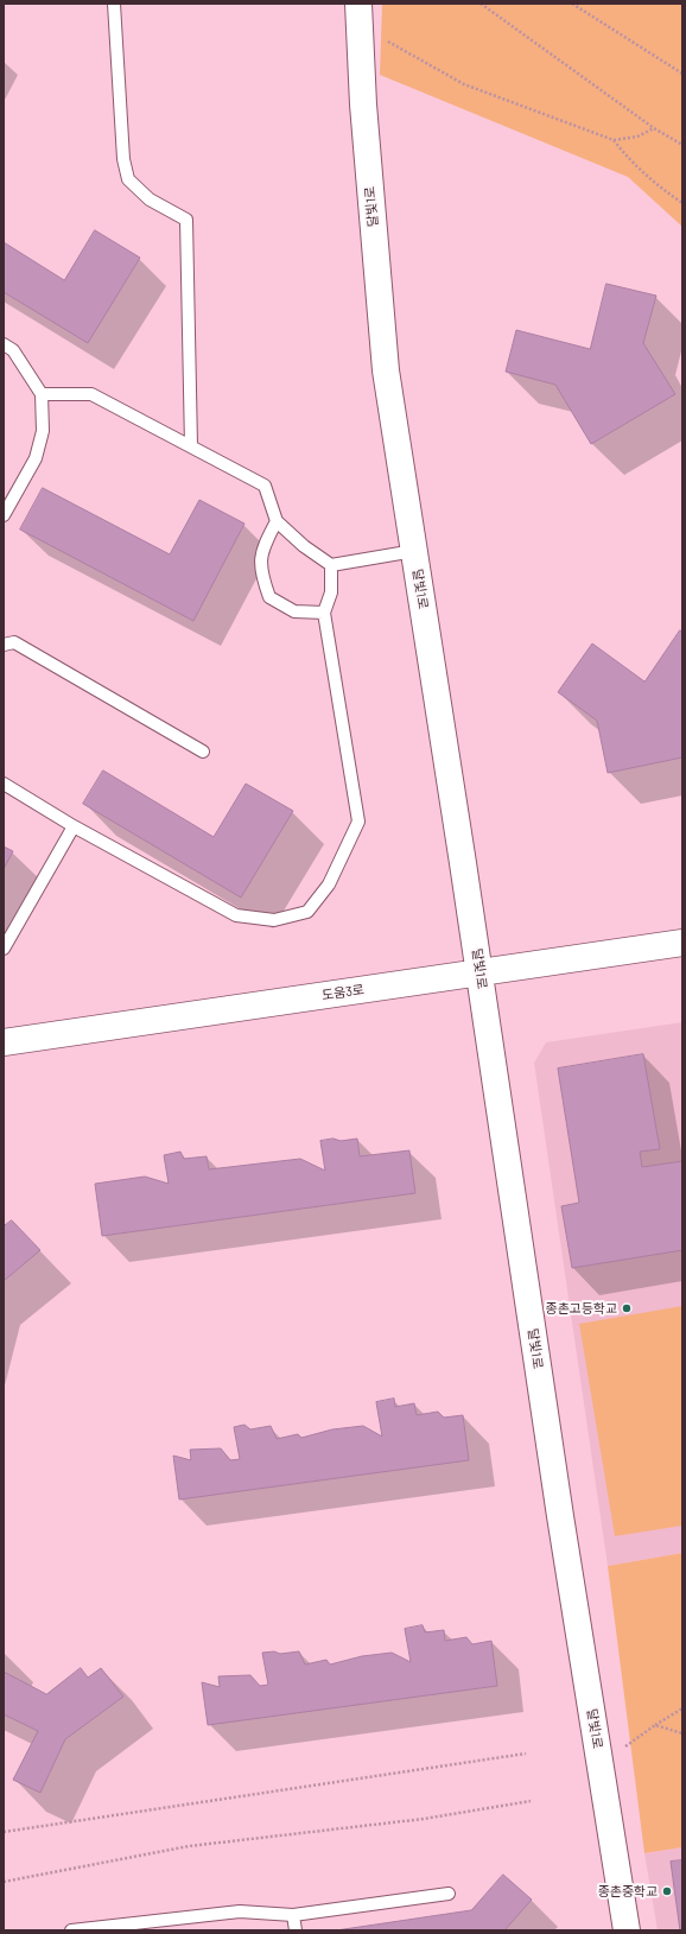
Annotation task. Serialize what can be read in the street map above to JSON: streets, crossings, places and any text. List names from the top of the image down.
{
  "streets": {
    "street": ["달빛1로", "도움3로"]
  },
  "crossings": [
    ["달빛1로", "도움3로"]
  ],
  "places": ["종촌고등학교", "종촌중학교"]
}
